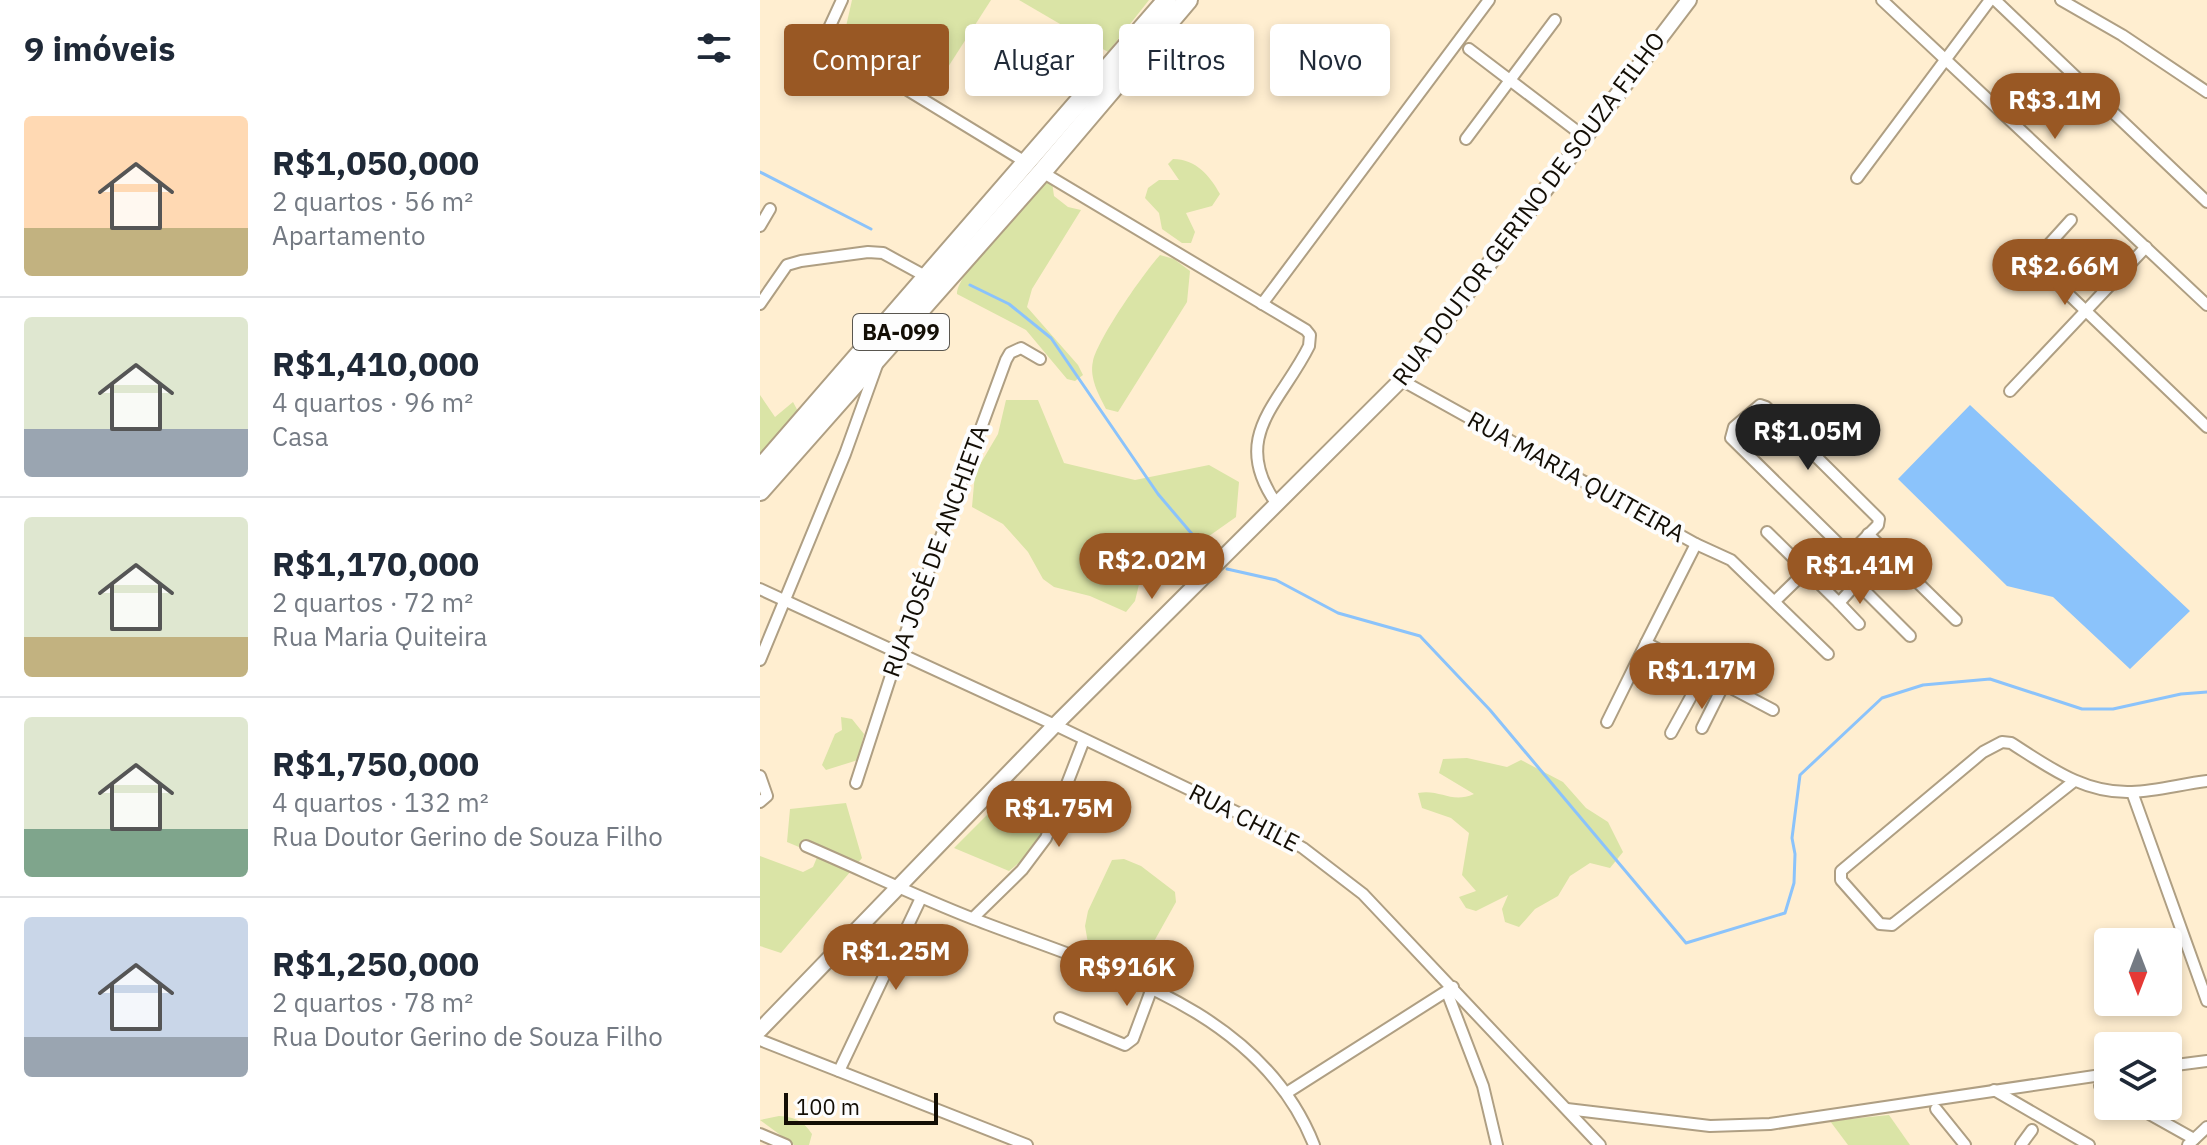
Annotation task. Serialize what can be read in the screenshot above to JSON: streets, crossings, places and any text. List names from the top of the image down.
{
  "streets": {
    "highway": ["BA-099"],
    "main road": ["RUA DOUTOR GERINO DE SOUZA FILHO"],
    "street": ["RUA MARIA QUITEIRA", "RUA JOSÉ DE ANCHIETA", "RUA CHILE"]
  },
  "crossings": [
    ["RUA DOUTOR GERINO DE SOUZA FILHO", "RUA MARIA QUITEIRA"],
    ["RUA DOUTOR GERINO DE SOUZA FILHO", "RUA CHILE"],
    ["RUA JOSÉ DE ANCHIETA", "RUA CHILE"]
  ],
  "scale_bar": "100 m",
  "north": "bottom",
  "page": {
    "heading": "9 imóveis",
    "chip": [
      "Comprar",
      "Alugar",
      "Filtros",
      "Novo"
    ],
    "price": [
      "R$3.1M",
      "R$2.66M",
      "R$1.05M",
      "R$2.02M",
      "R$1.41M",
      "R$1.17M",
      "R$1.75M",
      "R$1.25M",
      "R$916K"
    ],
    "list": [
      {
        "name": "R$1,050,000",
        "note": "2 quartos · 56 m² · Apartamento"
      },
      {
        "name": "R$1,410,000",
        "note": "4 quartos · 96 m² · Casa"
      },
      {
        "name": "R$1,170,000",
        "note": "2 quartos · 72 m² · Rua Maria Quiteira"
      },
      {
        "name": "R$1,750,000",
        "note": "4 quartos · 132 m² · Rua Doutor Gerino de Souza Filho"
      },
      {
        "name": "R$1,250,000",
        "note": "2 quartos · 78 m² · Rua Doutor Gerino de Souza Filho"
      }
    ],
    "scale": "100 m"
  }
}
